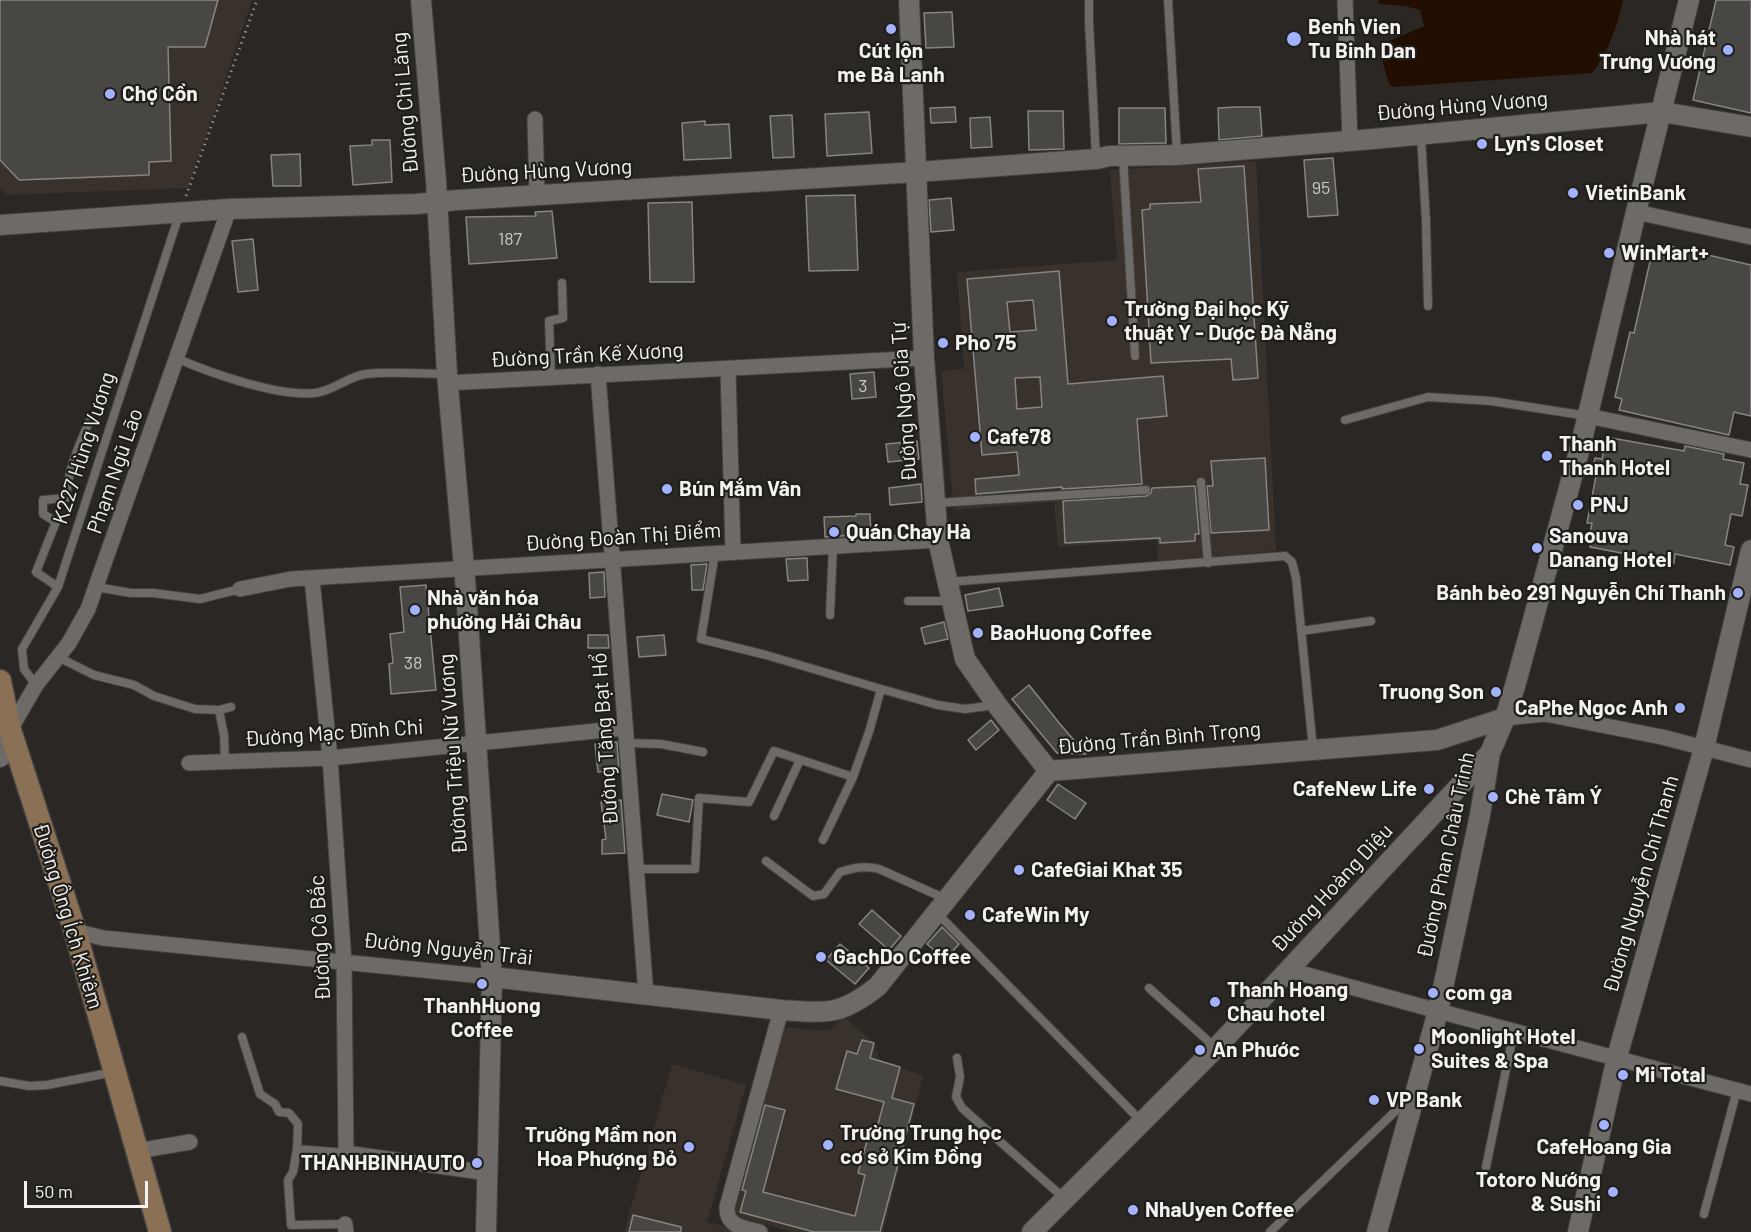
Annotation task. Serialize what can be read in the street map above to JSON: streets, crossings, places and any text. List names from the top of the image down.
{
  "streets": {
    "main road": ["Đường Ông Ích Khiêm"],
    "street": [
      "Đường Chi Lăng",
      "Đường Hùng Vương",
      "Đường Trần Kế Xương",
      "Đường Ngô Gia Tự",
      "Phạm Ngũ Lão",
      "Đường Đoàn Thị Điểm",
      "Đường Mạc Đĩnh Chi",
      "Đường Trần Bình Trọng",
      "Đường Tăng Bạt Hổ",
      "Đường Triệu Nữ Vương",
      "Đường Phan Châu Trinh",
      "Đường Nguyễn Chí Thanh",
      "Đường Hoàng Diệu",
      "Đường Cô Bắc",
      "Đường Nguyễn Trãi"
    ],
    "lane": ["K227 Hùng Vương"]
  },
  "crossings": [
    ["Đường Chi Lăng", "Đường Hùng Vương"],
    ["Đường Chi Lăng", "Đường Triệu Nữ Vương"],
    ["Đường Hùng Vương", "Đường Ngô Gia Tự"],
    ["Đường Hùng Vương", "K227 Hùng Vương"],
    ["Đường Hùng Vương", "Phạm Ngũ Lão"],
    ["Đường Hùng Vương", "Đường Triệu Nữ Vương"],
    ["Đường Hùng Vương", "Đường Phan Châu Trinh"],
    ["Đường Trần Kế Xương", "Đường Ngô Gia Tự"],
    ["Đường Trần Kế Xương", "Đường Tăng Bạt Hổ"],
    ["Đường Trần Kế Xương", "Đường Triệu Nữ Vương"],
    ["Đường Ngô Gia Tự", "Đường Đoàn Thị Điểm"],
    ["Đường Ngô Gia Tự", "Đường Trần Bình Trọng"],
    ["K227 Hùng Vương", "Phạm Ngũ Lão"],
    ["Phạm Ngũ Lão", "Đường Ông Ích Khiêm"],
    ["Đường Đoàn Thị Điểm", "Đường Tăng Bạt Hổ"],
    ["Đường Đoàn Thị Điểm", "Đường Triệu Nữ Vương"],
    ["Đường Đoàn Thị Điểm", "Đường Cô Bắc"],
    ["Đường Mạc Đĩnh Chi", "Đường Tăng Bạt Hổ"],
    ["Đường Mạc Đĩnh Chi", "Đường Triệu Nữ Vương"],
    ["Đường Mạc Đĩnh Chi", "Đường Cô Bắc"],
    ["Đường Trần Bình Trọng", "Đường Phan Châu Trinh"],
    ["Đường Trần Bình Trọng", "Đường Nguyễn Trãi"],
    ["Đường Tăng Bạt Hổ", "Đường Nguyễn Trãi"],
    ["Đường Triệu Nữ Vương", "Đường Nguyễn Trãi"],
    ["Đường Phan Châu Trinh", "Đường Hoàng Diệu"],
    ["Đường Ông Ích Khiêm", "Đường Nguyễn Trãi"],
    ["Đường Cô Bắc", "Đường Nguyễn Trãi"]
  ],
  "places": [
    "Cút lộn me Bà Lanh",
    "Benh Vien Tu Binh Dan",
    "Nhà hát Trưng Vương",
    "Chợ Cồn",
    "Lyn's Closet",
    "VietinBank",
    "WinMart+",
    "Trường Đại học Kỹ thuật Y - Dược Đà Nẵng",
    "Pho 75",
    "Cafe78",
    "Thanh Thanh Hotel",
    "Bún Mắm Vân",
    "PNJ",
    "Quán Chay Hà",
    "Sanouva Danang Hotel",
    "Bánh bèo 291 Nguyễn Chí Thanh",
    "Nhà văn hóa phường Hải Châu",
    "BaoHuong Coffee",
    "Truong Son",
    "CaPhe Ngoc Anh",
    "CafeNew Life",
    "Chè Tâm Ý",
    "CafeGiai Khat 35",
    "CafeWin My",
    "GachDo Coffee",
    "ThanhHuong Coffee",
    "com ga",
    "Thanh Hoang Chau hotel",
    "Moonlight Hotel Suites & Spa",
    "An Phước",
    "Mi Total",
    "VP Bank",
    "CafeHoang Gia",
    "Trường Trung học cơ sở Kim Đồng",
    "Trường Mầm non Hoa Phượng Đỏ",
    "THANHBINHAUTO",
    "Totoro Nướng & Sushi",
    "NhaUyen Coffee"
  ],
  "house_numbers": [
    "95",
    "187",
    "3",
    "38"
  ],
  "scale_bar": "50 m"
}
